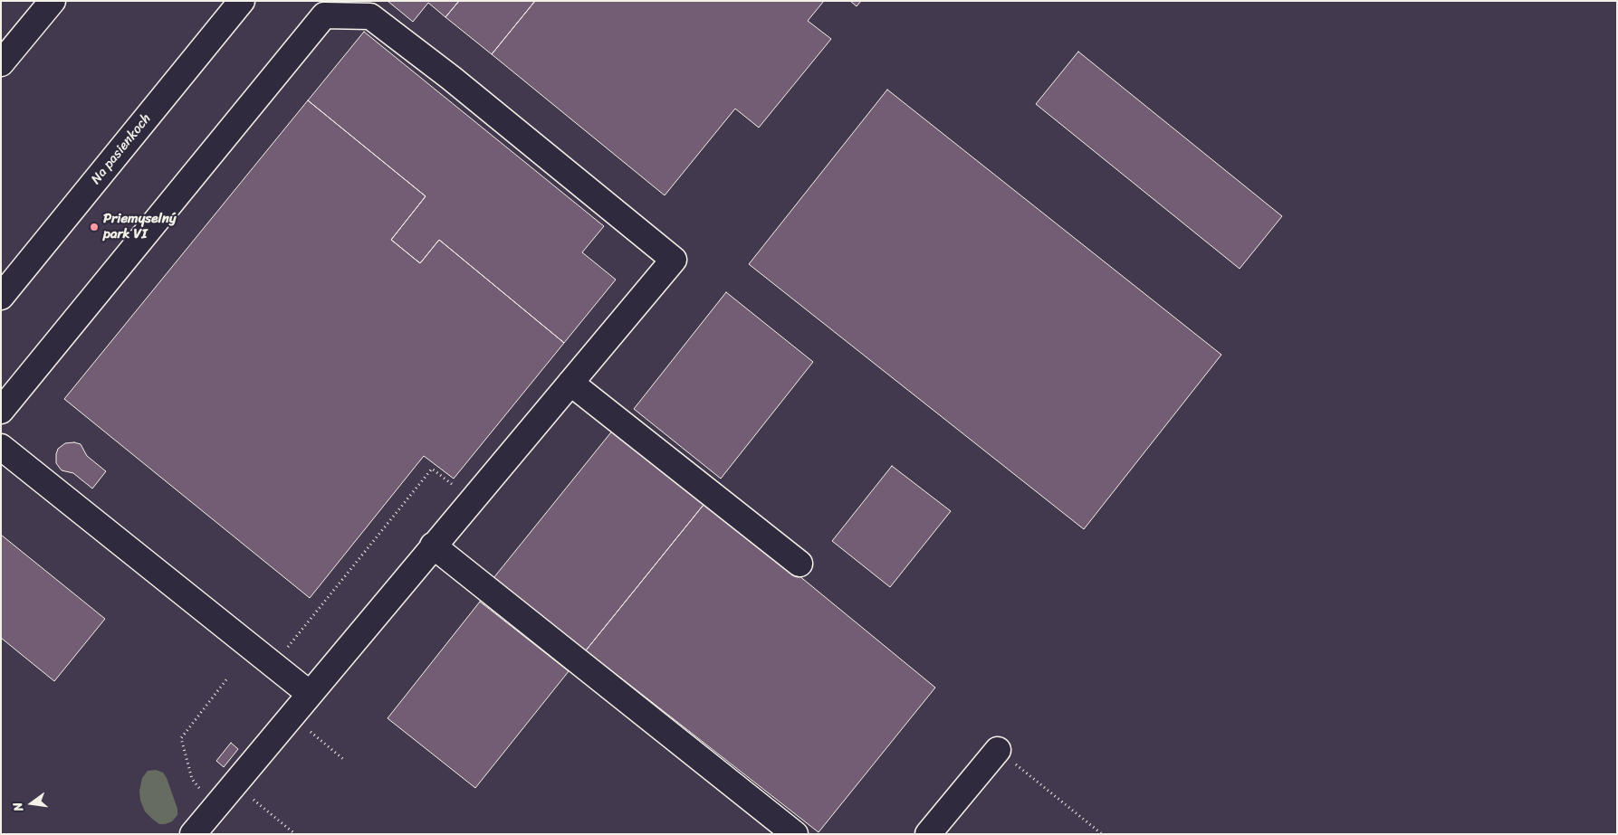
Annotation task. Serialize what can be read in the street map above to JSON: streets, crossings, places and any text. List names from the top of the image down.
{
  "streets": {
    "street": ["Na pasienkoch"]
  },
  "places": ["Priemyselný park VI"],
  "north": "left"
}
